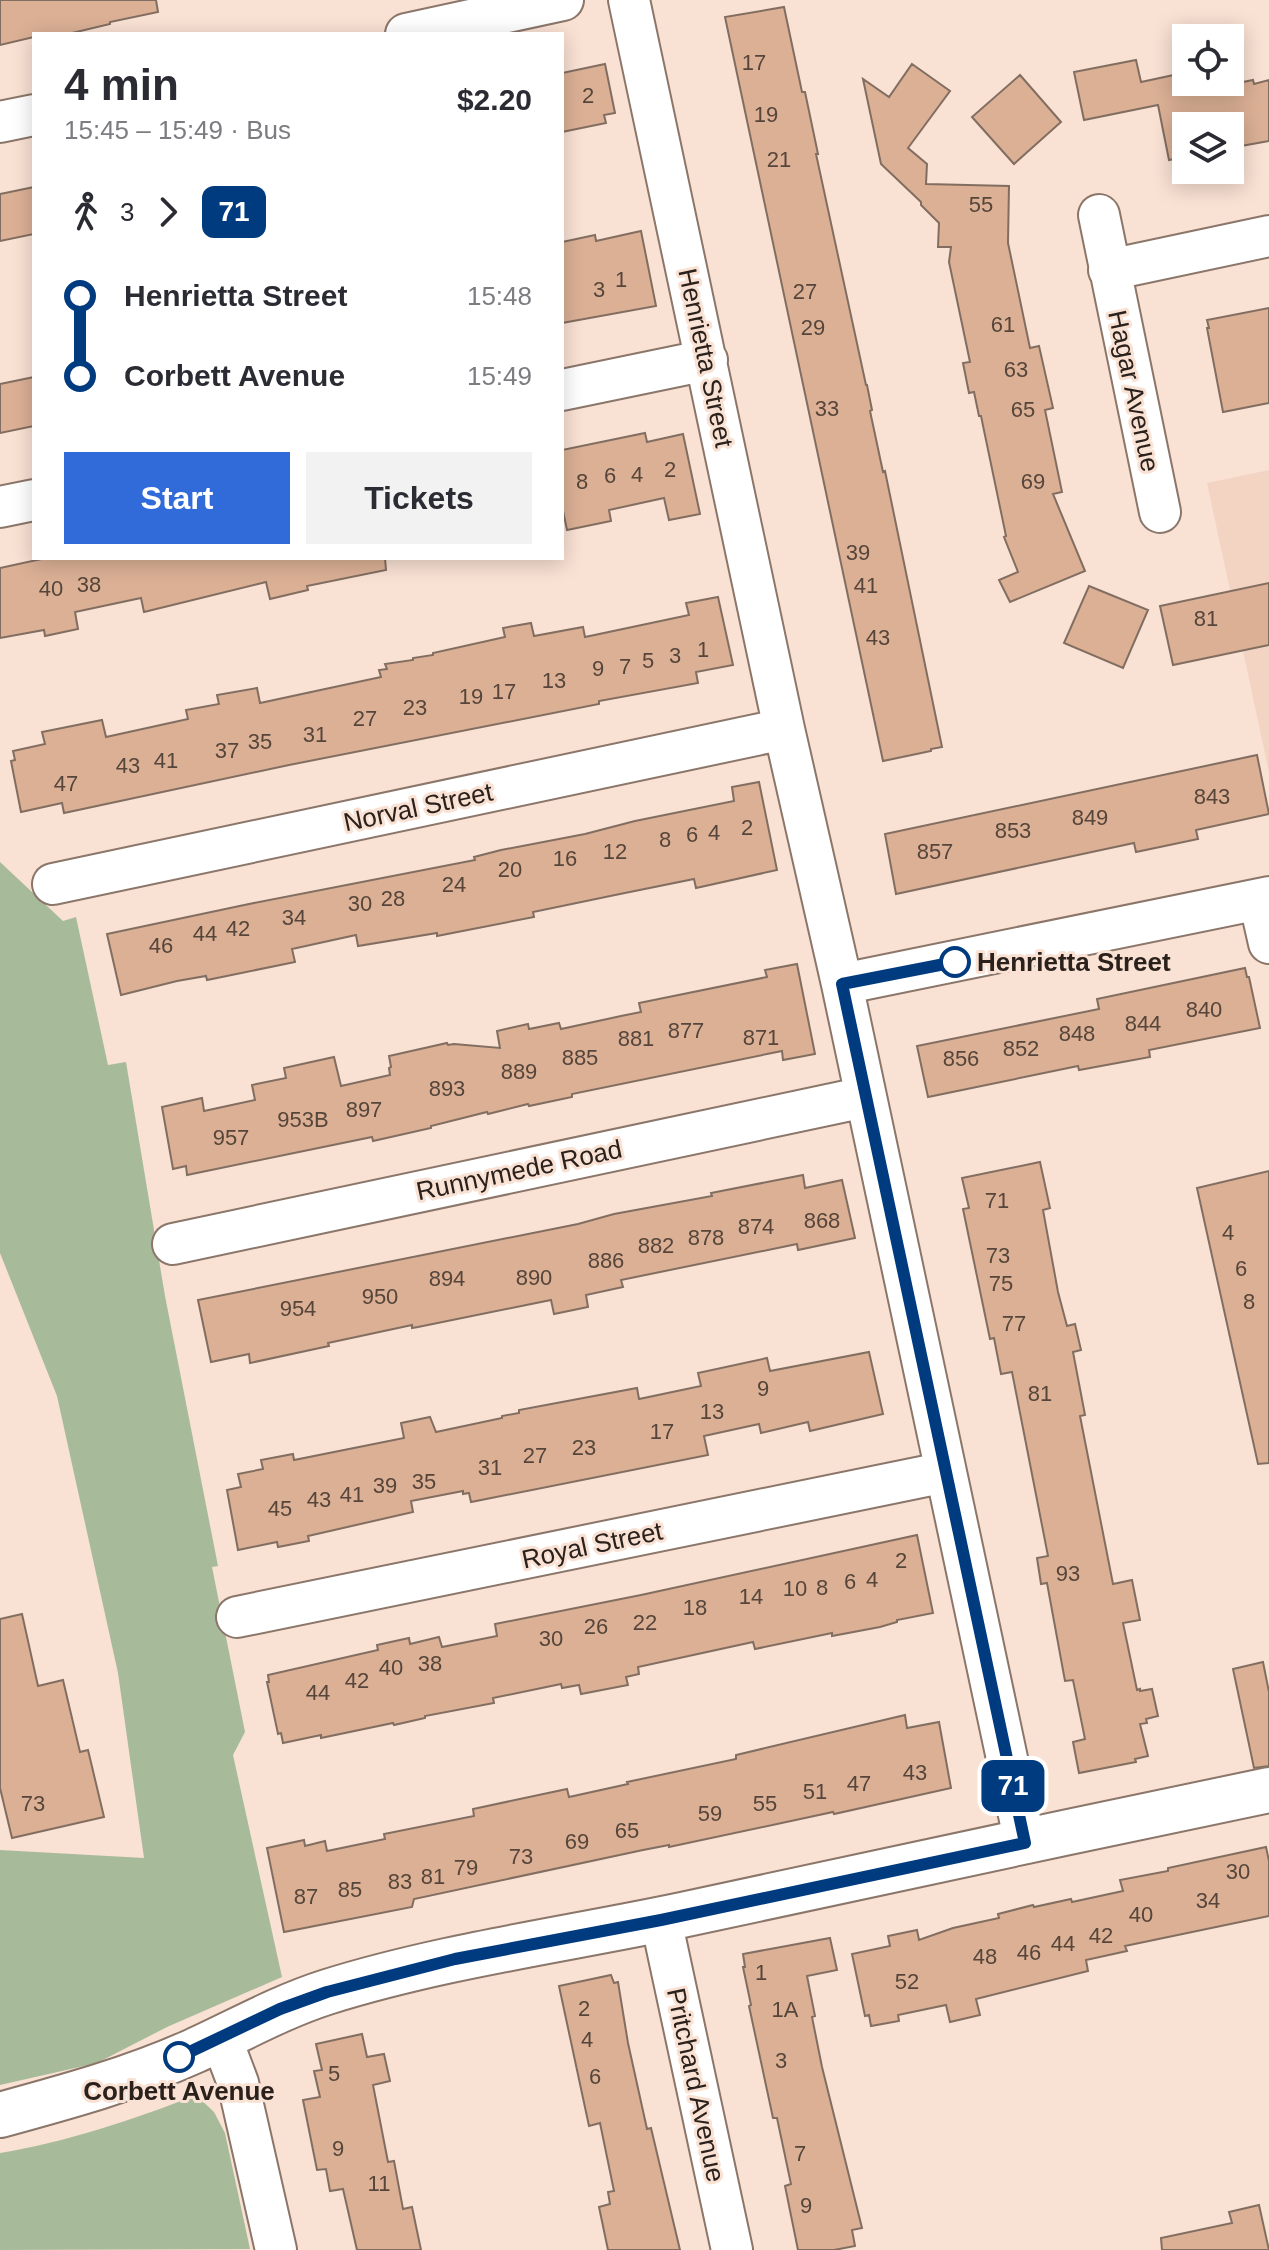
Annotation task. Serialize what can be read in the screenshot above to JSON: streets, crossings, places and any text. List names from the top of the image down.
{
  "streets": {
    "street": [
      "Henrietta Street",
      "Hagar Avenue",
      "Norval Street",
      "Runnymede Road",
      "Royal Street",
      "Pritchard Avenue"
    ]
  },
  "crossings": [
    ["Henrietta Street", "Norval Street"],
    ["Henrietta Street", "Runnymede Road"],
    ["Henrietta Street", "Royal Street"]
  ],
  "places": ["Henrietta Street", "Corbett Avenue"],
  "lines": ["bus line 71"],
  "house_numbers": [
    "17",
    "2",
    "19",
    "21",
    "55",
    "1",
    "3",
    "27",
    "61",
    "29",
    "63",
    "33",
    "65",
    "2",
    "4",
    "6",
    "8",
    "69",
    "39",
    "38",
    "41",
    "40",
    "81",
    "43",
    "1",
    "3",
    "5",
    "7",
    "9",
    "13",
    "17",
    "19",
    "23",
    "27",
    "31",
    "35",
    "37",
    "41",
    "43",
    "47",
    "843",
    "849",
    "2",
    "853",
    "4",
    "6",
    "8",
    "12",
    "857",
    "16",
    "20",
    "24",
    "28",
    "30",
    "34",
    "42",
    "44",
    "46",
    "840",
    "844",
    "877",
    "848",
    "871",
    "881",
    "852",
    "885",
    "856",
    "889",
    "893",
    "897",
    "953B",
    "957",
    "71",
    "868",
    "874",
    "4",
    "878",
    "882",
    "73",
    "886",
    "6",
    "890",
    "894",
    "75",
    "950",
    "8",
    "954",
    "77",
    "9",
    "81",
    "13",
    "17",
    "23",
    "27",
    "31",
    "35",
    "39",
    "41",
    "43",
    "45",
    "2",
    "93",
    "4",
    "6",
    "8",
    "10",
    "14",
    "18",
    "22",
    "26",
    "30",
    "38",
    "40",
    "42",
    "44",
    "43",
    "47",
    "51",
    "73",
    "55",
    "59",
    "65",
    "69",
    "73",
    "79",
    "30",
    "81",
    "83",
    "85",
    "87",
    "34",
    "40",
    "42",
    "44",
    "46",
    "48",
    "1",
    "52",
    "2",
    "1A",
    "4",
    "3",
    "5",
    "6",
    "9",
    "7",
    "11",
    "9"
  ],
  "page": {
    "on_map": "71",
    "heading": ["4 min", "15:45 – 15:49 · Bus", "$2.20"],
    "legs": ["3", "71"],
    "list": [
      {
        "name": "Henrietta Street",
        "value": "15:48"
      },
      {
        "name": "Corbett Avenue",
        "value": "15:49"
      }
    ],
    "buttons": ["Start", "Tickets"]
  }
}
